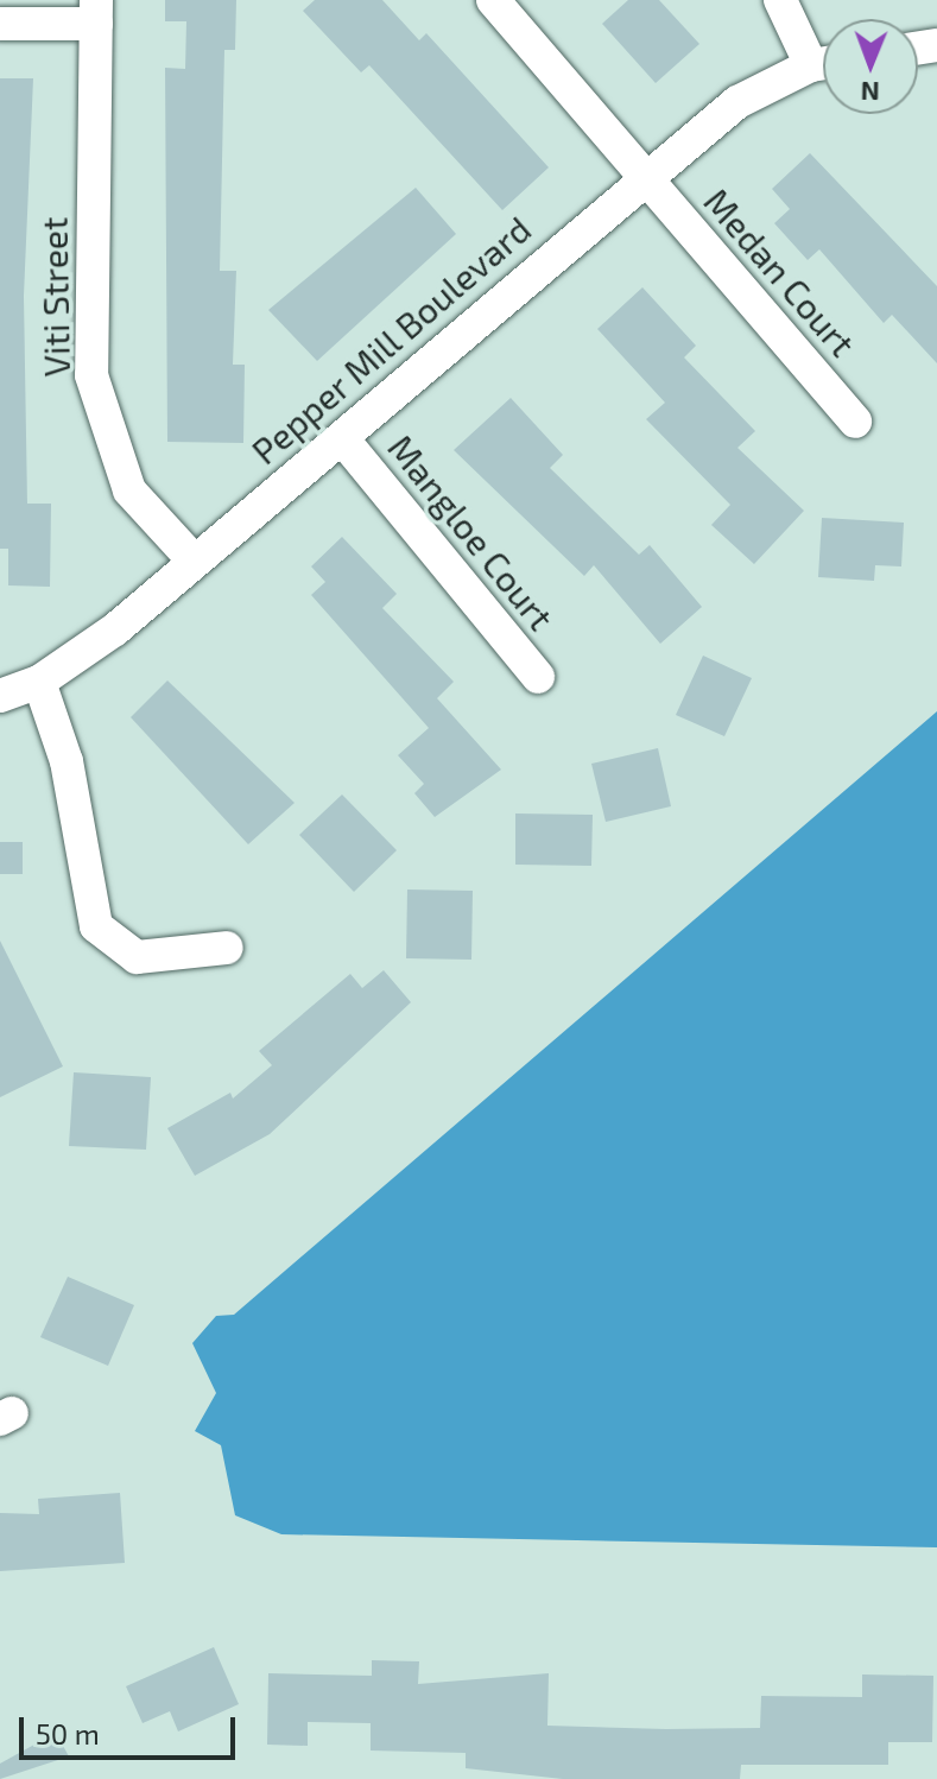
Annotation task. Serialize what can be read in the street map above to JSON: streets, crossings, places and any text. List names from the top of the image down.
{
  "streets": {
    "street": [
      "Medan Court",
      "Viti Street",
      "Pepper Mill Boulevard",
      "Mangloe Court"
    ]
  },
  "crossings": [
    ["Medan Court", "Pepper Mill Boulevard"],
    ["Viti Street", "Pepper Mill Boulevard"],
    ["Pepper Mill Boulevard", "Mangloe Court"]
  ],
  "scale_bar": "50 m",
  "north": "bottom"
}
